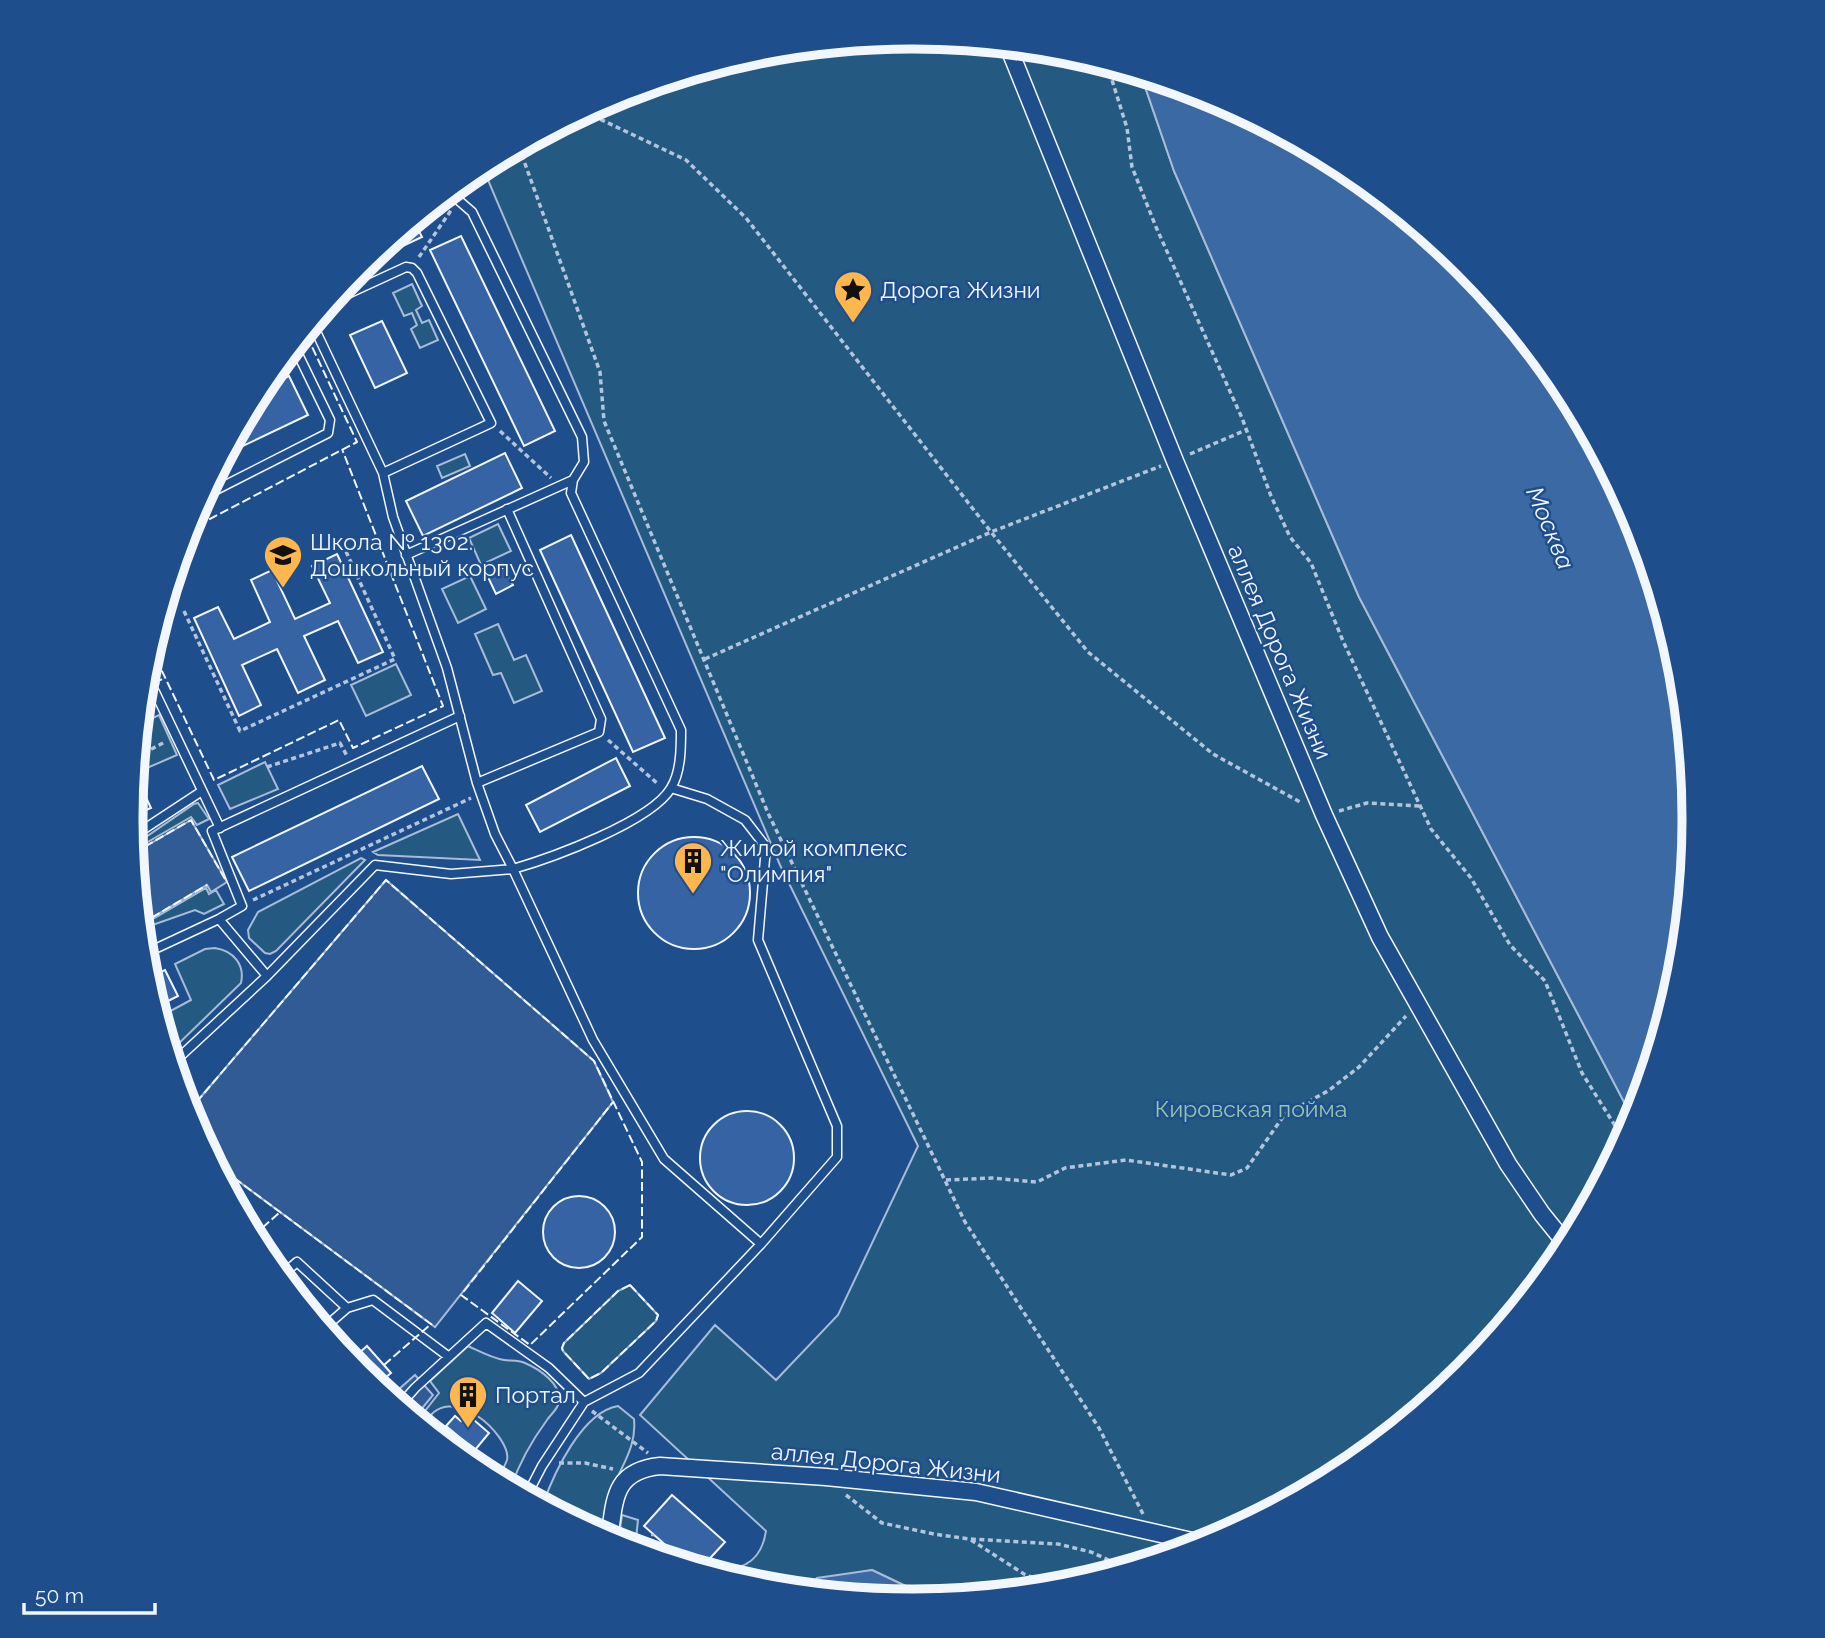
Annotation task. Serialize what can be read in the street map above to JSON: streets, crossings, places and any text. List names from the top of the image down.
{
  "streets": {
    "street": ["аллея Дорога Жизни"]
  },
  "water": ["Москва"],
  "parks": ["Кировская пойма"],
  "places": {
    "place": ["Дорога Жизни"],
    "school or university": ["Школа № 1302. Дошкольный корпус"],
    "building": ["Жилой комплекс \"Олимпия\"", "Портал"]
  },
  "scale_bar": "50 m"
}
